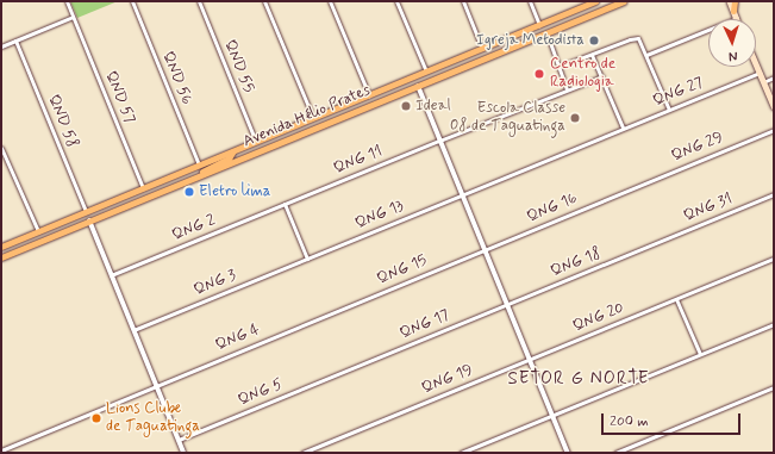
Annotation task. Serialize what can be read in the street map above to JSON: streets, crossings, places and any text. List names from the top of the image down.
{
  "streets": {
    "main road": ["Avenida Hélio Prates"],
    "street": [
      "QND 55",
      "QND 56",
      "QNG 27",
      "QND 57",
      "QND 58",
      "QNG 29",
      "QNG 11",
      "QNG 16",
      "QNG 31",
      "QNG 13",
      "QNG 2",
      "QNG 18",
      "QNG 15",
      "QNG 3",
      "QNG 20",
      "QNG 17",
      "QNG 4",
      "QNG 19",
      "QNG 5"
    ]
  },
  "crossings": [
    ["QND 55", "Avenida Hélio Prates"],
    ["QND 56", "Avenida Hélio Prates"],
    ["QNG 27", "QNG 13"],
    ["QND 57", "Avenida Hélio Prates"],
    ["Avenida Hélio Prates", "QND 58"],
    ["QNG 29", "QNG 16"],
    ["QNG 11", "QNG 2"],
    ["QNG 16", "QNG 15"],
    ["QNG 31", "QNG 18"],
    ["QNG 13", "QNG 3"],
    ["QNG 18", "QNG 17"],
    ["QNG 15", "QNG 4"],
    ["QNG 20", "QNG 19"],
    ["QNG 17", "QNG 5"]
  ],
  "districts": ["SETOR G NORTE"],
  "places": [
    "Igreja Metodista",
    "Centro de Radiologia",
    "Ideal",
    "Escola Classe 08 de Taguatinga",
    "Eletro lima",
    "Lions Clube de Taguatinga"
  ],
  "scale_bar": "200 m",
  "north": "bottom"
}
